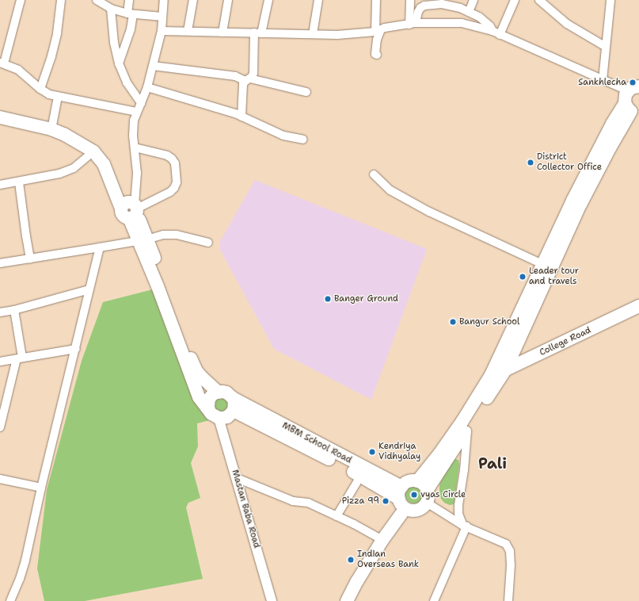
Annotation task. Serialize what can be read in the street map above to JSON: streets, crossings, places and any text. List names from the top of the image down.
{
  "streets": {
    "main road": ["College Road", "MBM School Road"],
    "street": ["Mastan Baba Road"]
  },
  "crossings": [
    ["MBM School Road", "Mastan Baba Road"]
  ],
  "districts": ["Pali"],
  "places": [
    "Sankhlecha",
    "District Collector Office",
    "Leader tour and travels",
    "Banger Ground",
    "Bangur School",
    "Kendriya Vidhyalay",
    "vyas Circle",
    "Pizza 99",
    "Indian Overseas Bank"
  ]
}
